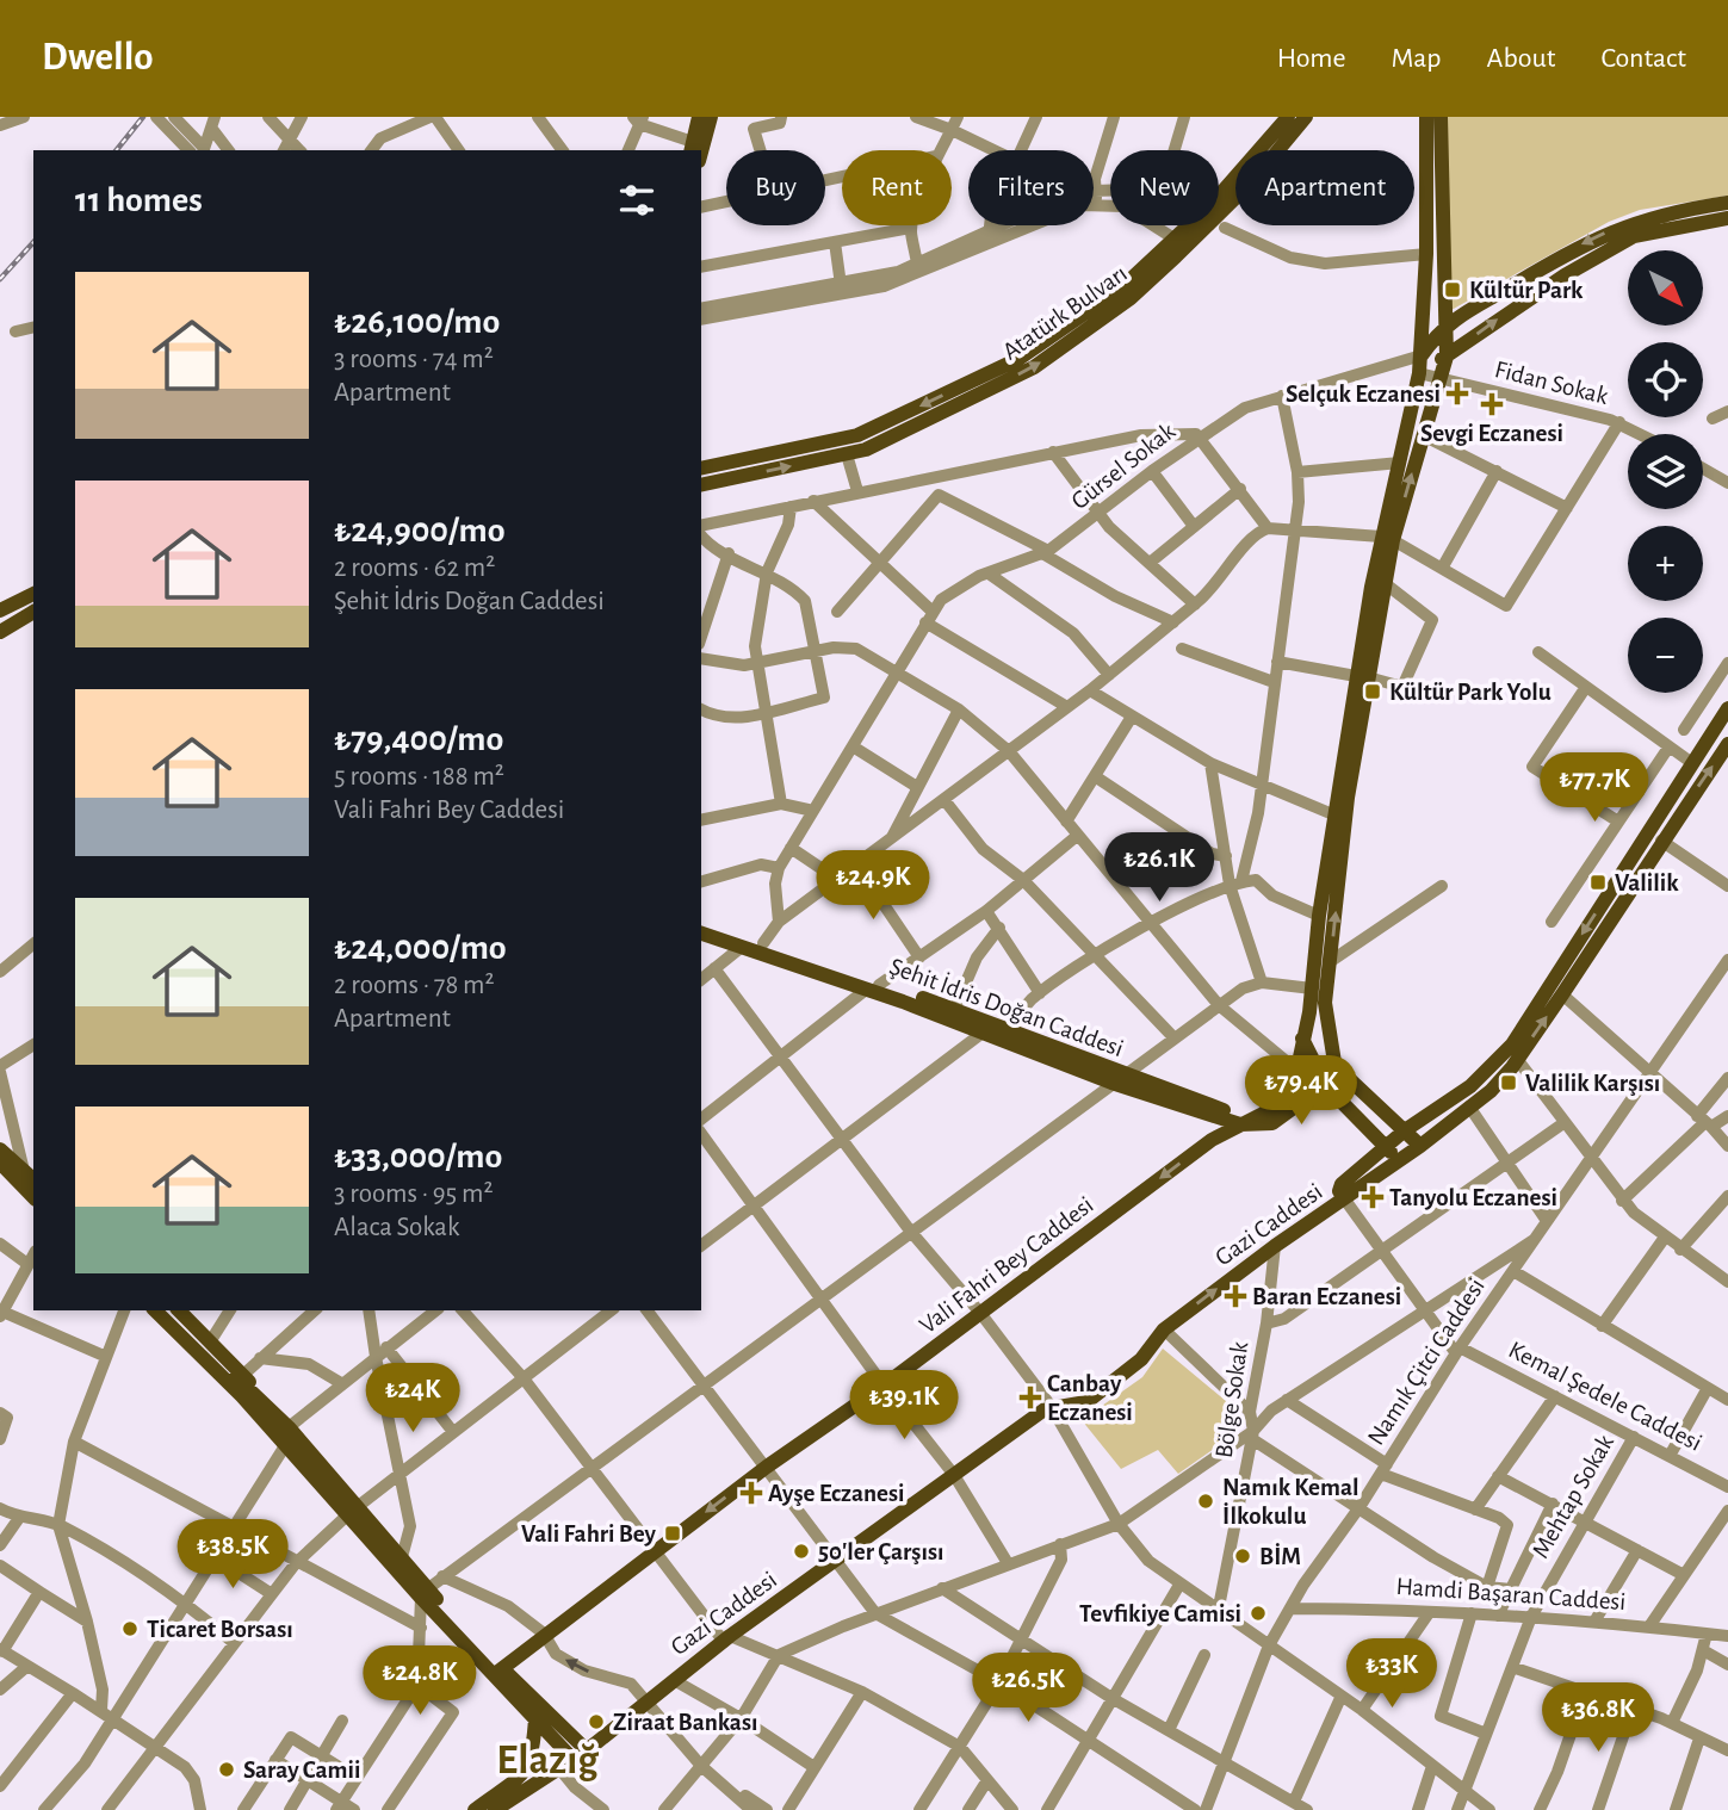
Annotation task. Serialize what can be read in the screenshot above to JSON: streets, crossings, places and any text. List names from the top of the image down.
{
  "streets": {
    "main road": [
      "Atatürk Bulvarı",
      "Şehit İdris Doğan Caddesi",
      "Gazi Caddesi",
      "Vali Fahri Bey Caddesi"
    ],
    "street": [
      "Fidan Sokak",
      "Gürsel Sokak",
      "Namık Çitci Caddesi",
      "Kemal Şedele Caddesi",
      "Bölge Sokak",
      "Mehtap Sokak",
      "Hamdi Başaran Caddesi"
    ]
  },
  "crossings": [
    ["Şehit İdris Doğan Caddesi", "Vali Fahri Bey Caddesi"],
    ["Gazi Caddesi", "Bölge Sokak"],
    ["Namık Çitci Caddesi", "Kemal Şedele Caddesi"],
    ["Namık Çitci Caddesi", "Hamdi Başaran Caddesi"],
    ["Kemal Şedele Caddesi", "Mehtap Sokak"],
    ["Mehtap Sokak", "Hamdi Başaran Caddesi"]
  ],
  "one_way": ["Vali Fahri Bey Caddesi"],
  "districts": ["Elazığ"],
  "places": {
    "transit": [
      "Kültür Park",
      "Kültür Park Yolu",
      "Valilik",
      "Valilik Karşısı",
      "Vali Fahri Bey"
    ],
    "health": [
      "Selçuk Eczanesi",
      "Sevgi Eczanesi",
      "Tanyolu Eczanesi",
      "Baran Eczanesi",
      "Canbay Eczanesi",
      "Ayşe Eczanesi"
    ],
    "other": [
      "Namık Kemal İlkokulu",
      "50'ler Çarşısı",
      "BİM",
      "Tevfikiye Camisi",
      "Ticaret Borsası",
      "Ziraat Bankası",
      "Saray Camii"
    ]
  },
  "north": "bottom right",
  "page": {
    "header": "Dwello",
    "nav": [
      "Home",
      "Map",
      "About",
      "Contact"
    ],
    "chip": [
      "Buy",
      "Rent",
      "Filters",
      "New",
      "Apartment"
    ],
    "heading": "11 homes",
    "map_buttons": ["+", "−"],
    "list": [
      {
        "name": "₺26,100/mo",
        "note": "3 rooms · 74 m² · Apartment"
      },
      {
        "name": "₺24,900/mo",
        "note": "2 rooms · 62 m² · Şehit İdris Doğan Caddesi"
      },
      {
        "name": "₺79,400/mo",
        "note": "5 rooms · 188 m² · Vali Fahri Bey Caddesi"
      },
      {
        "name": "₺24,000/mo",
        "note": "2 rooms · 78 m² · Apartment"
      },
      {
        "name": "₺33,000/mo",
        "note": "3 rooms · 95 m² · Alaca Sokak"
      }
    ],
    "price": [
      "₺77.7K",
      "₺26.1K",
      "₺24.9K",
      "₺79.4K",
      "₺24K",
      "₺39.1K",
      "₺38.5K",
      "₺33K",
      "₺24.8K",
      "₺26.5K",
      "₺36.8K"
    ]
  }
}
